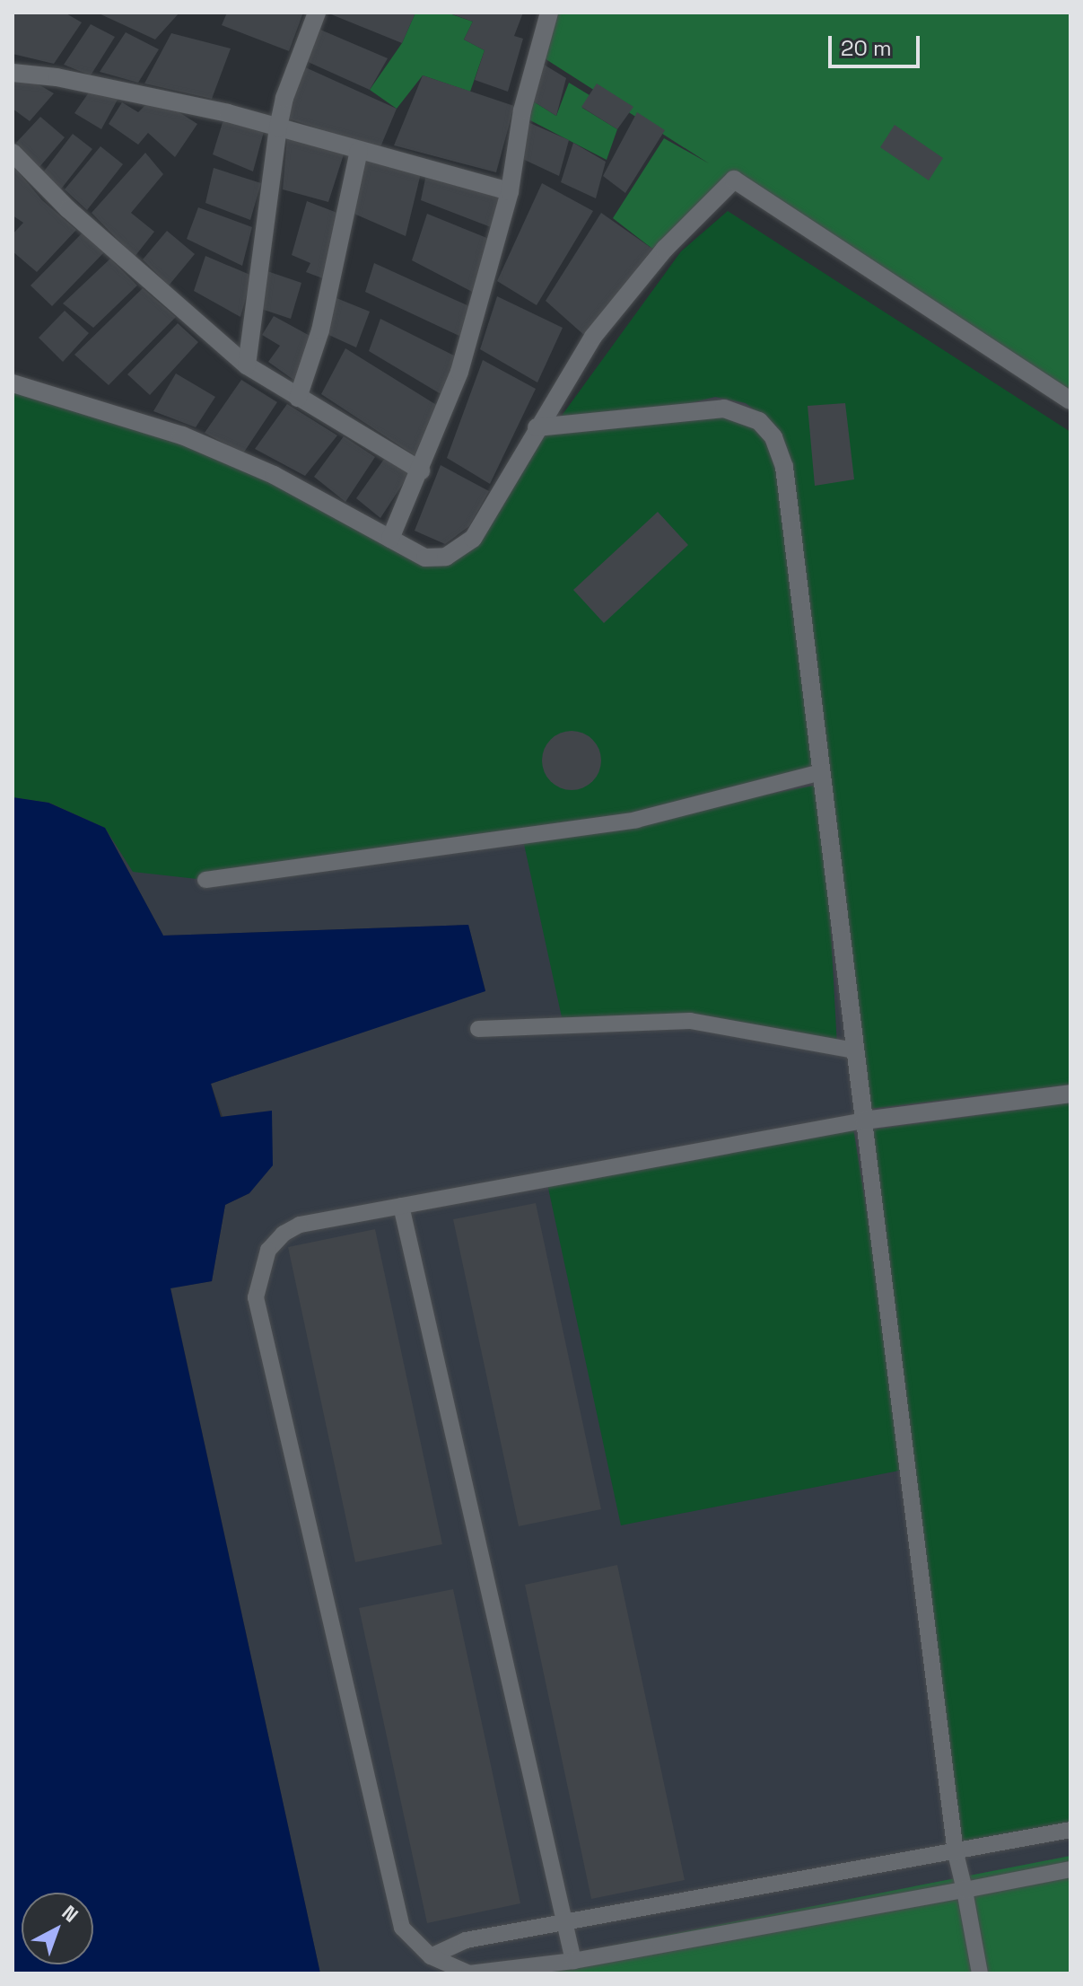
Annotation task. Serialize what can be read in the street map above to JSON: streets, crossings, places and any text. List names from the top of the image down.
{
  "scale_bar": "20 m",
  "north": "top right"
}
